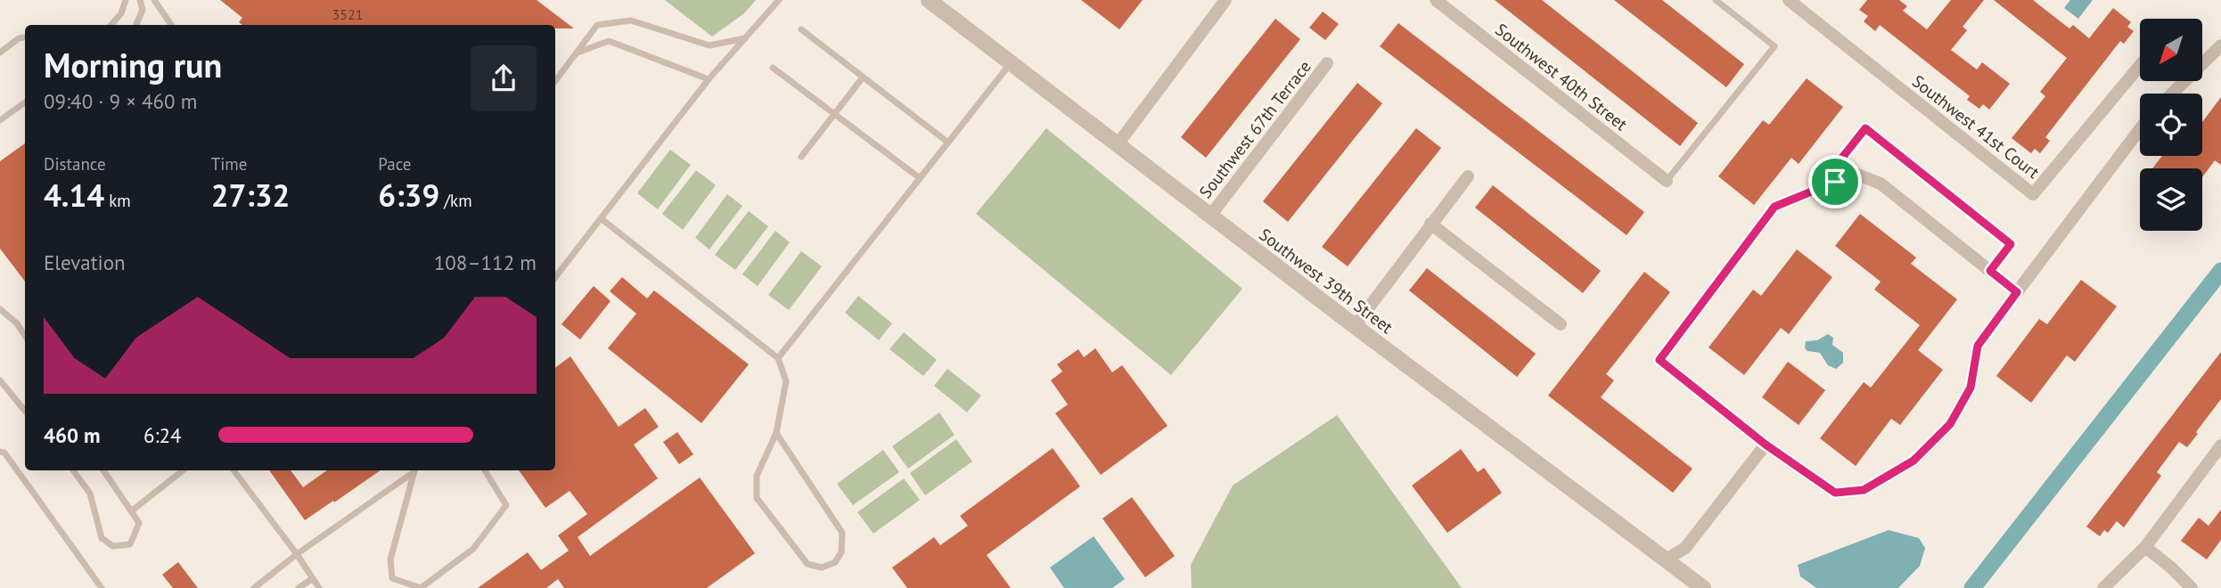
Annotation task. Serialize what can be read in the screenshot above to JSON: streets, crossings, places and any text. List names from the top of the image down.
{
  "streets": {
    "street": [
      "Southwest 40th Street",
      "Southwest 41st Court",
      "Southwest 67th Terrace",
      "Southwest 39th Street"
    ]
  },
  "crossings": [
    ["Southwest 67th Terrace", "Southwest 39th Street"]
  ],
  "house_numbers": ["3521"],
  "north": "bottom left",
  "page": {
    "heading": ["Morning run", "09:40 · 9 × 460 m"],
    "stats": [
      ["Distance", "4.14 km"],
      ["Time", "27:32"],
      ["Pace", "6:39 /km"]
    ],
    "chart": ["Elevation", "108–112 m"],
    "list": [
      {
        "name": "460 m",
        "note": "6:24"
      }
    ]
  }
}
